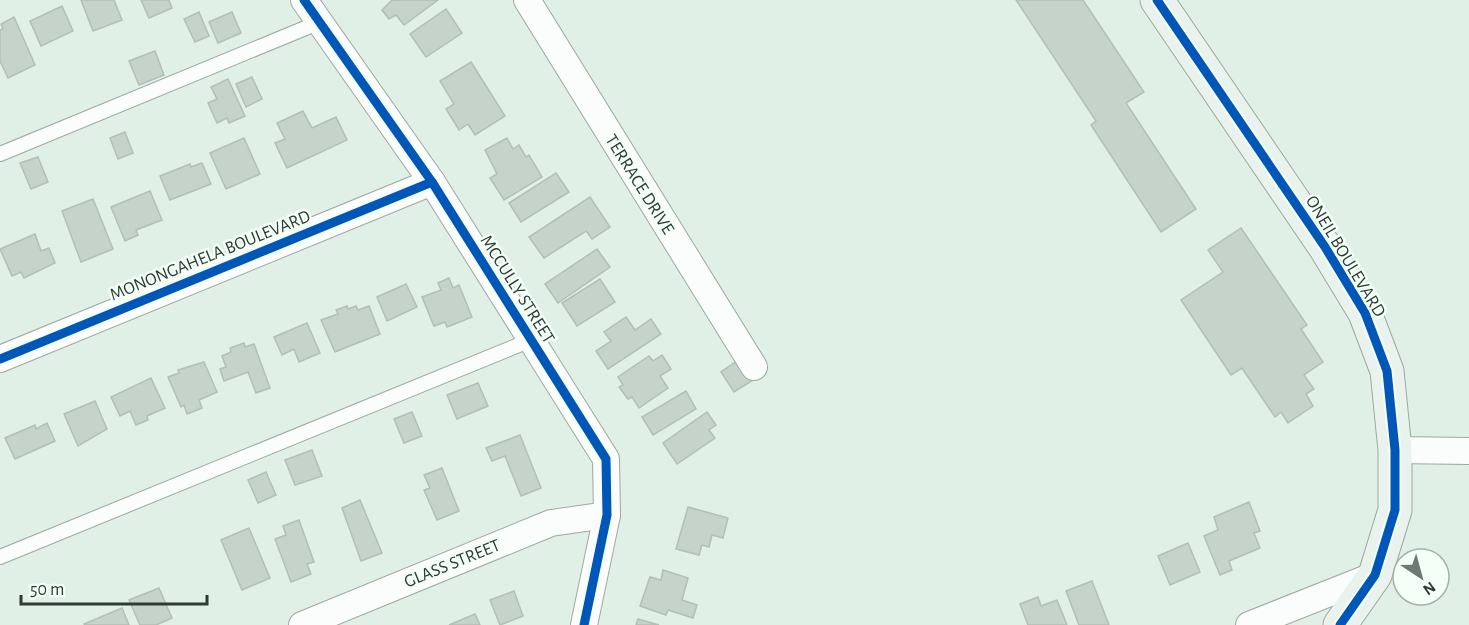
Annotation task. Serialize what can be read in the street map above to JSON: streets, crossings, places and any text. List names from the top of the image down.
{
  "streets": {
    "street": [
      "TERRACE DRIVE",
      "MONONGAHELA BOULEVARD",
      "ONEIL BOULEVARD",
      "MCCULLY STREET",
      "GLASS STREET"
    ]
  },
  "crossings": [
    ["MONONGAHELA BOULEVARD", "MCCULLY STREET"],
    ["MCCULLY STREET", "GLASS STREET"]
  ],
  "scale_bar": "50 m",
  "north": "bottom right"
}
